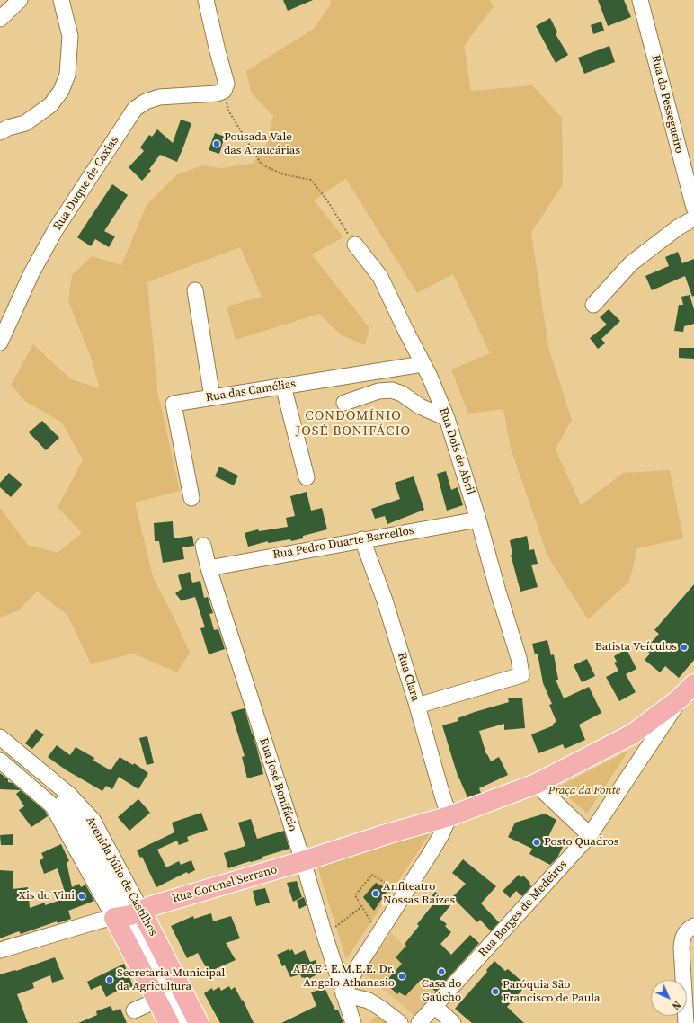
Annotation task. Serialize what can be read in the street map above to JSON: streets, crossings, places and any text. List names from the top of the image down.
{
  "streets": {
    "main road": ["Avenida Júlio de Castilhos", "Rua Coronel Serrano"],
    "street": [
      "Rua do Pessegueiro",
      "Rua Duque de Caxias",
      "Rua das Camélias",
      "Rua Dois de Abril",
      "Rua Pedro Duarte Barcellos",
      "Rua Clara",
      "Rua José Bonifácio",
      "Rua Borges de Medeiros"
    ]
  },
  "crossings": [
    ["Rua das Camélias", "Rua Dois de Abril"],
    ["Rua Dois de Abril", "Rua Pedro Duarte Barcellos"],
    ["Rua Dois de Abril", "Rua Clara"],
    ["Rua Pedro Duarte Barcellos", "Rua Clara"],
    ["Rua Pedro Duarte Barcellos", "Rua José Bonifácio"],
    ["Rua Clara", "Rua Coronel Serrano"],
    ["Rua José Bonifácio", "Rua Coronel Serrano"],
    ["Avenida Júlio de Castilhos", "Rua Coronel Serrano"],
    ["Rua Coronel Serrano", "Rua Borges de Medeiros"]
  ],
  "districts": ["CONDOMÍNIO JOSÉ BONIFÁCIO"],
  "parks": ["Praça da Fonte"],
  "places": [
    "Pousada Vale das Araucárias",
    "Batista Veículos",
    "Posto Quadros",
    "Anfiteatro Nossas Raízes",
    "Xis do Vini",
    "Casa do Gaúcho",
    "APAE - E.M.E.E. Dr. Angelo Athanasio",
    "Secretaria Municipal da Agricultura",
    "Paróquia São Francisco de Paula"
  ],
  "north": "bottom right"
}
